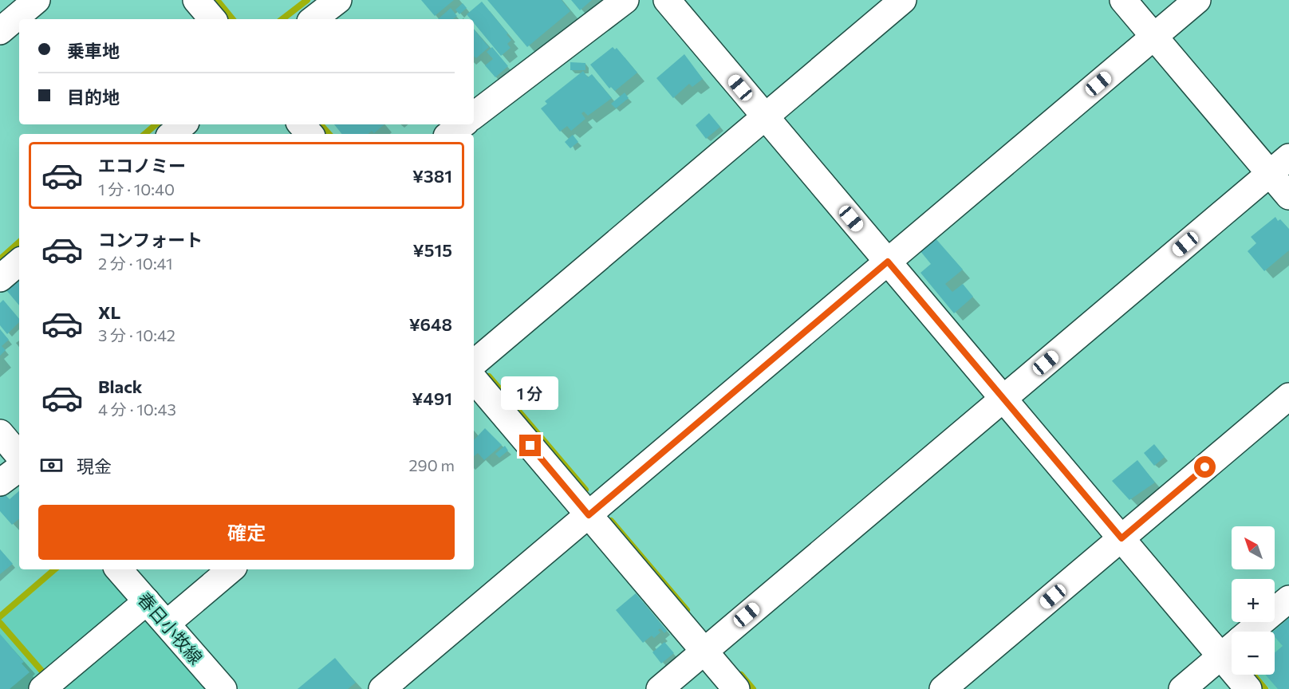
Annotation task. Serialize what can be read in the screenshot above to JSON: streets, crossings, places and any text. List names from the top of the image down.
{
  "streets": {
    "street": ["春日小牧線"]
  },
  "north": "top left",
  "page": {
    "banner": ["乗車地", "目的地"],
    "list": [
      {
        "name": "エコノミー",
        "note": "1 分 · 10:40",
        "value": "¥381"
      },
      {
        "name": "コンフォート",
        "note": "2 分 · 10:41",
        "value": "¥515"
      },
      {
        "name": "XL",
        "note": "3 分 · 10:42",
        "value": "¥648"
      },
      {
        "name": "Black",
        "note": "4 分 · 10:43",
        "value": "¥491"
      }
    ],
    "bubble": "1 分",
    "pay": ["現金", "290 m"],
    "buttons": "確定",
    "map_buttons": ["+", "−"]
  }
}
